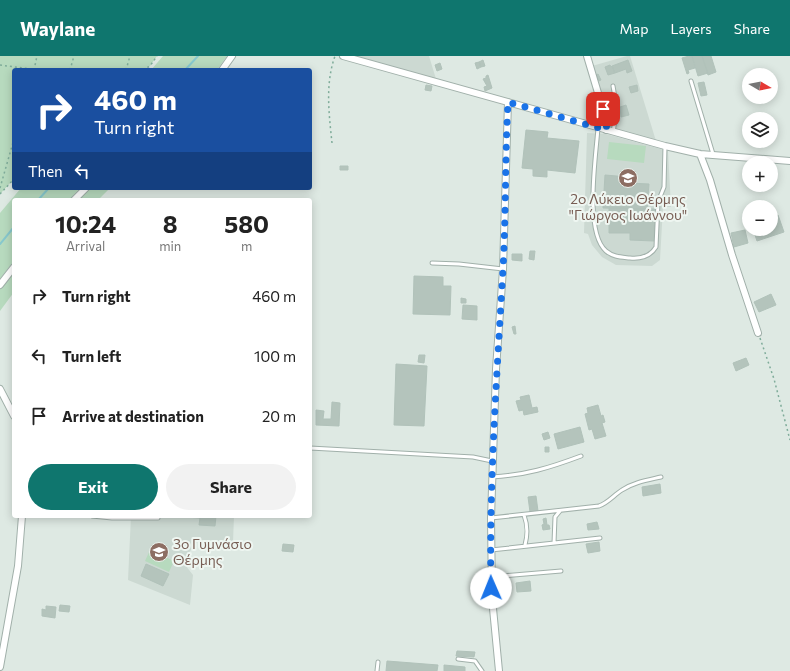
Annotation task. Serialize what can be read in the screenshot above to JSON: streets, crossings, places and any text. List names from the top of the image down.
{
  "places": {
    "school or university": ["2ο Λύκειο Θέρμης \"Γιώργος Ιωάννου\"", "3ο Γυμνάσιο Θέρμης"]
  },
  "north": "right",
  "page": {
    "header": "Waylane",
    "nav": ["Map", "Layers", "Share"],
    "map_buttons": ["+", "−"],
    "turn": ["460 m", "Turn right"],
    "then": "Then",
    "eta": [
      "10:24",
      "Arrival",
      "8",
      "min",
      "580",
      "m"
    ],
    "list": [
      {
        "name": "Turn right",
        "value": "460 m"
      },
      {
        "name": "Turn left",
        "value": "100 m"
      },
      {
        "name": "Arrive at destination",
        "value": "20 m"
      }
    ],
    "buttons": ["Exit", "Share"]
  }
}
